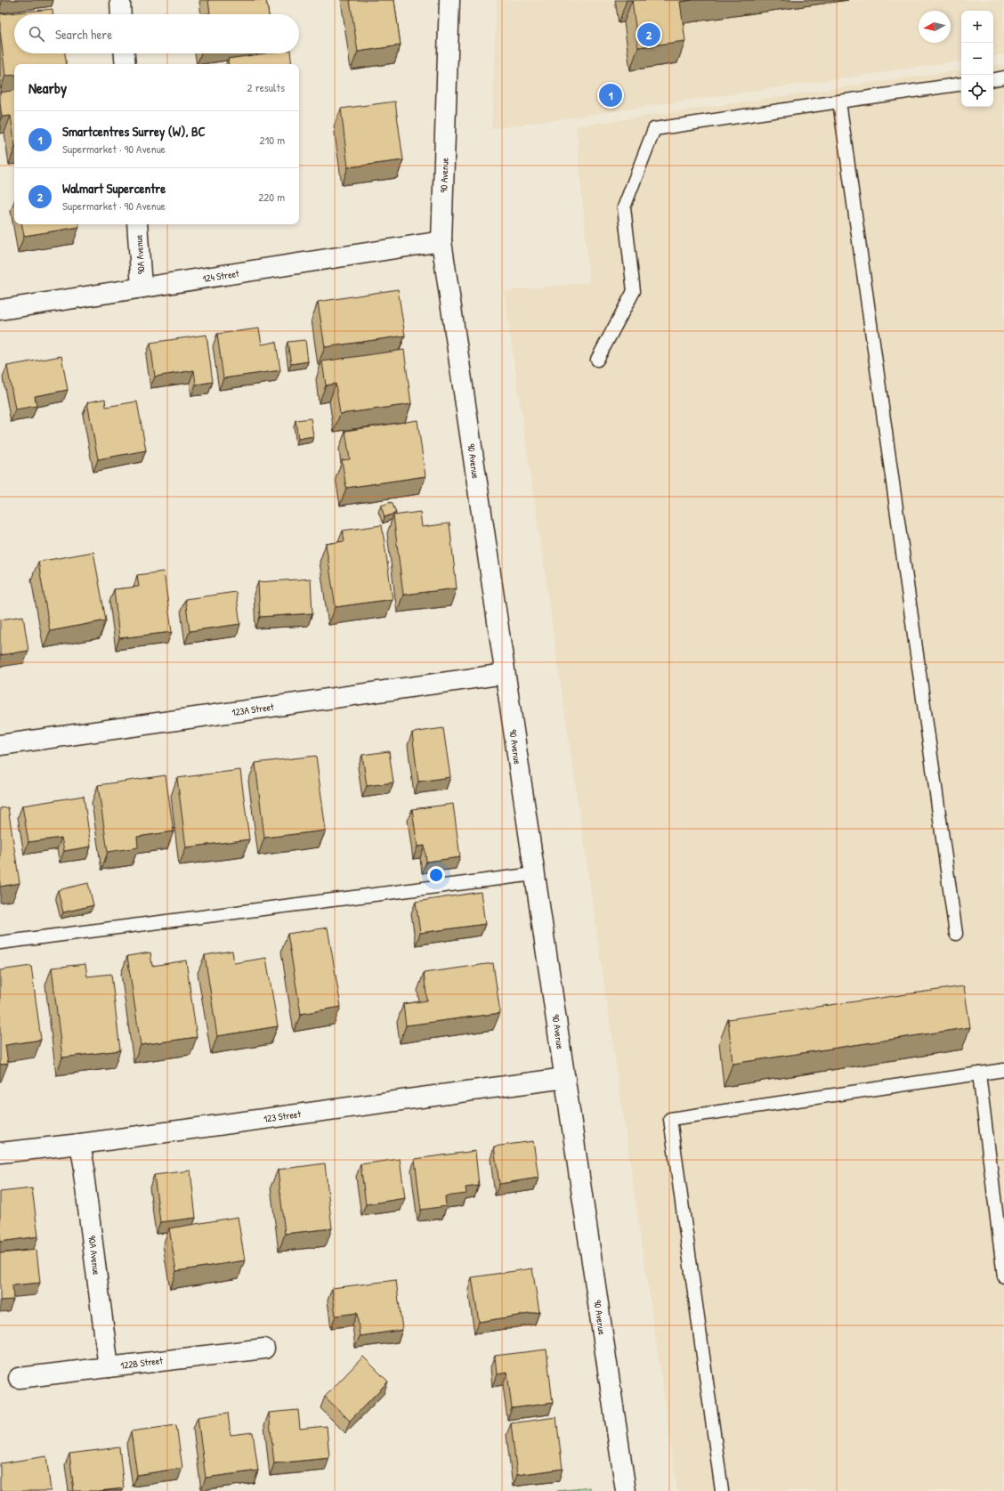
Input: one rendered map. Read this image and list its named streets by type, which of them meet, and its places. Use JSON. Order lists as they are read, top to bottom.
{
  "streets": {
    "street": [
      "90 Avenue",
      "90A Avenue",
      "124 Street",
      "123A Street",
      "123 Street",
      "122B Street"
    ]
  },
  "crossings": [
    ["90 Avenue", "124 Street"],
    ["90 Avenue", "123A Street"],
    ["90 Avenue", "123 Street"],
    ["90A Avenue", "124 Street"],
    ["90A Avenue", "123 Street"],
    ["90A Avenue", "122B Street"]
  ],
  "north": "left",
  "page": {
    "map_buttons": ["+", "−"],
    "search": "Search here",
    "pins": ["2", "1"],
    "heading": ["Nearby", "2 results"],
    "list": [
      {
        "mark": "1",
        "name": "Smartcentres Surrey (W), BC",
        "note": "Supermarket · 90 Avenue",
        "value": "210 m"
      },
      {
        "mark": "2",
        "name": "Walmart Supercentre",
        "note": "Supermarket · 90 Avenue",
        "value": "220 m"
      }
    ]
  }
}
